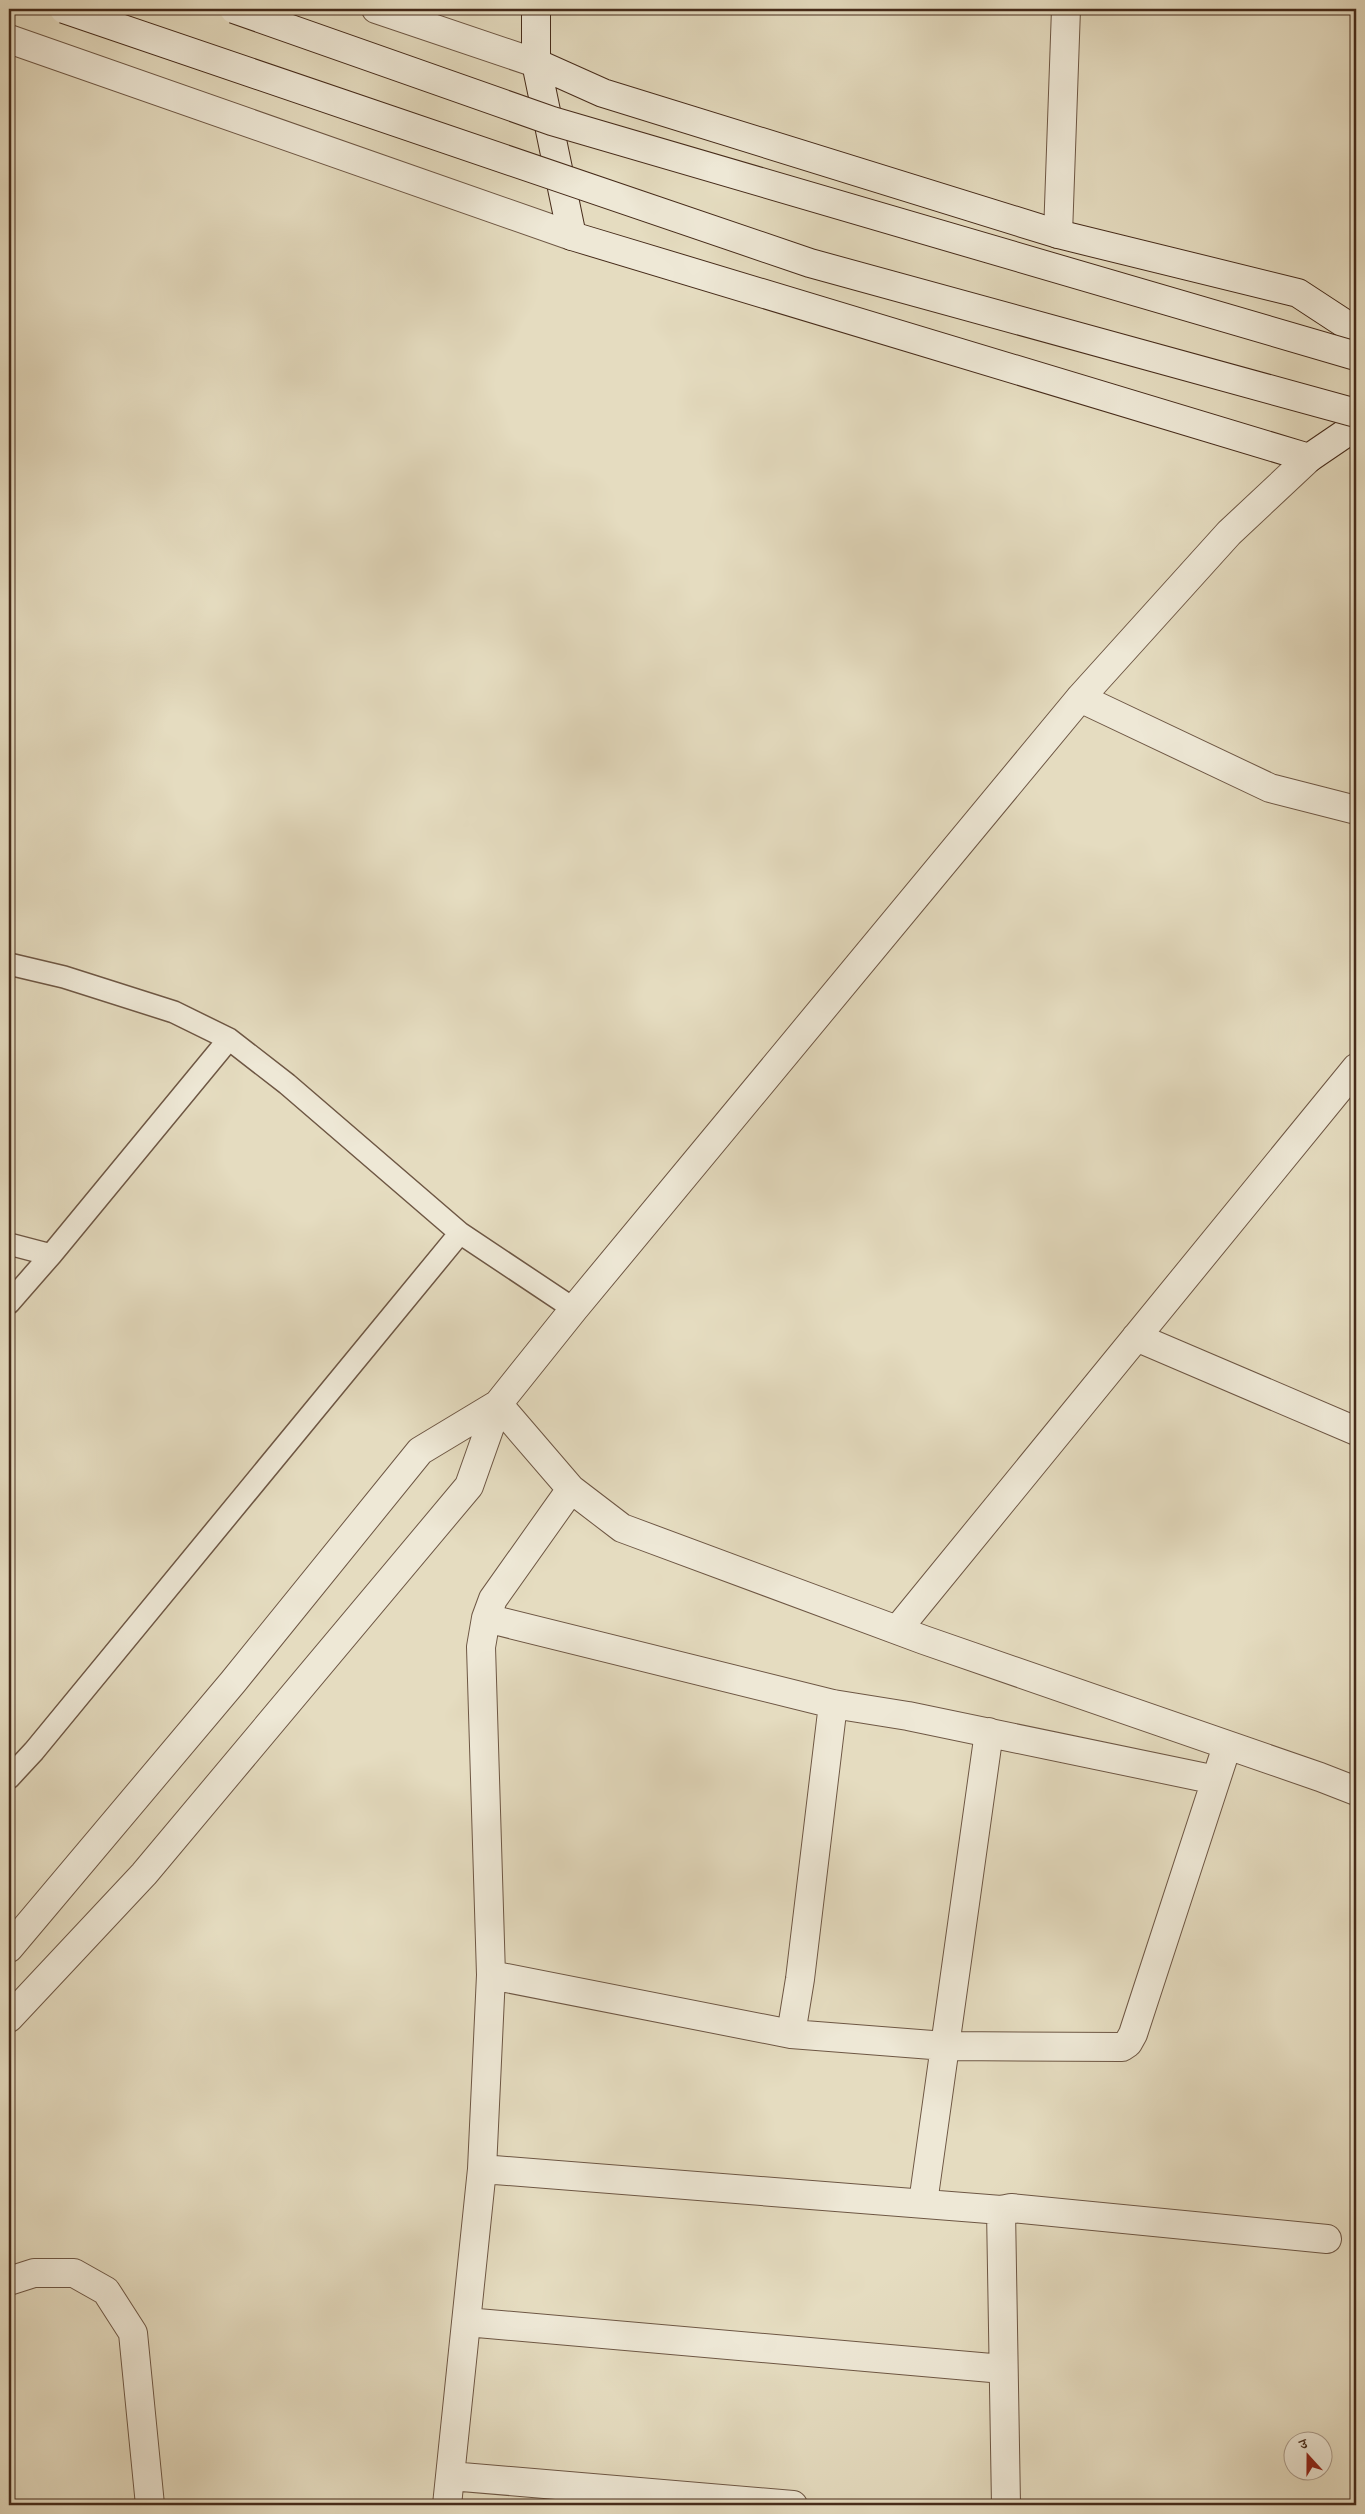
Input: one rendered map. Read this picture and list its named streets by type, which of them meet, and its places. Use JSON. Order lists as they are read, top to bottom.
{
  "north": "top"
}
